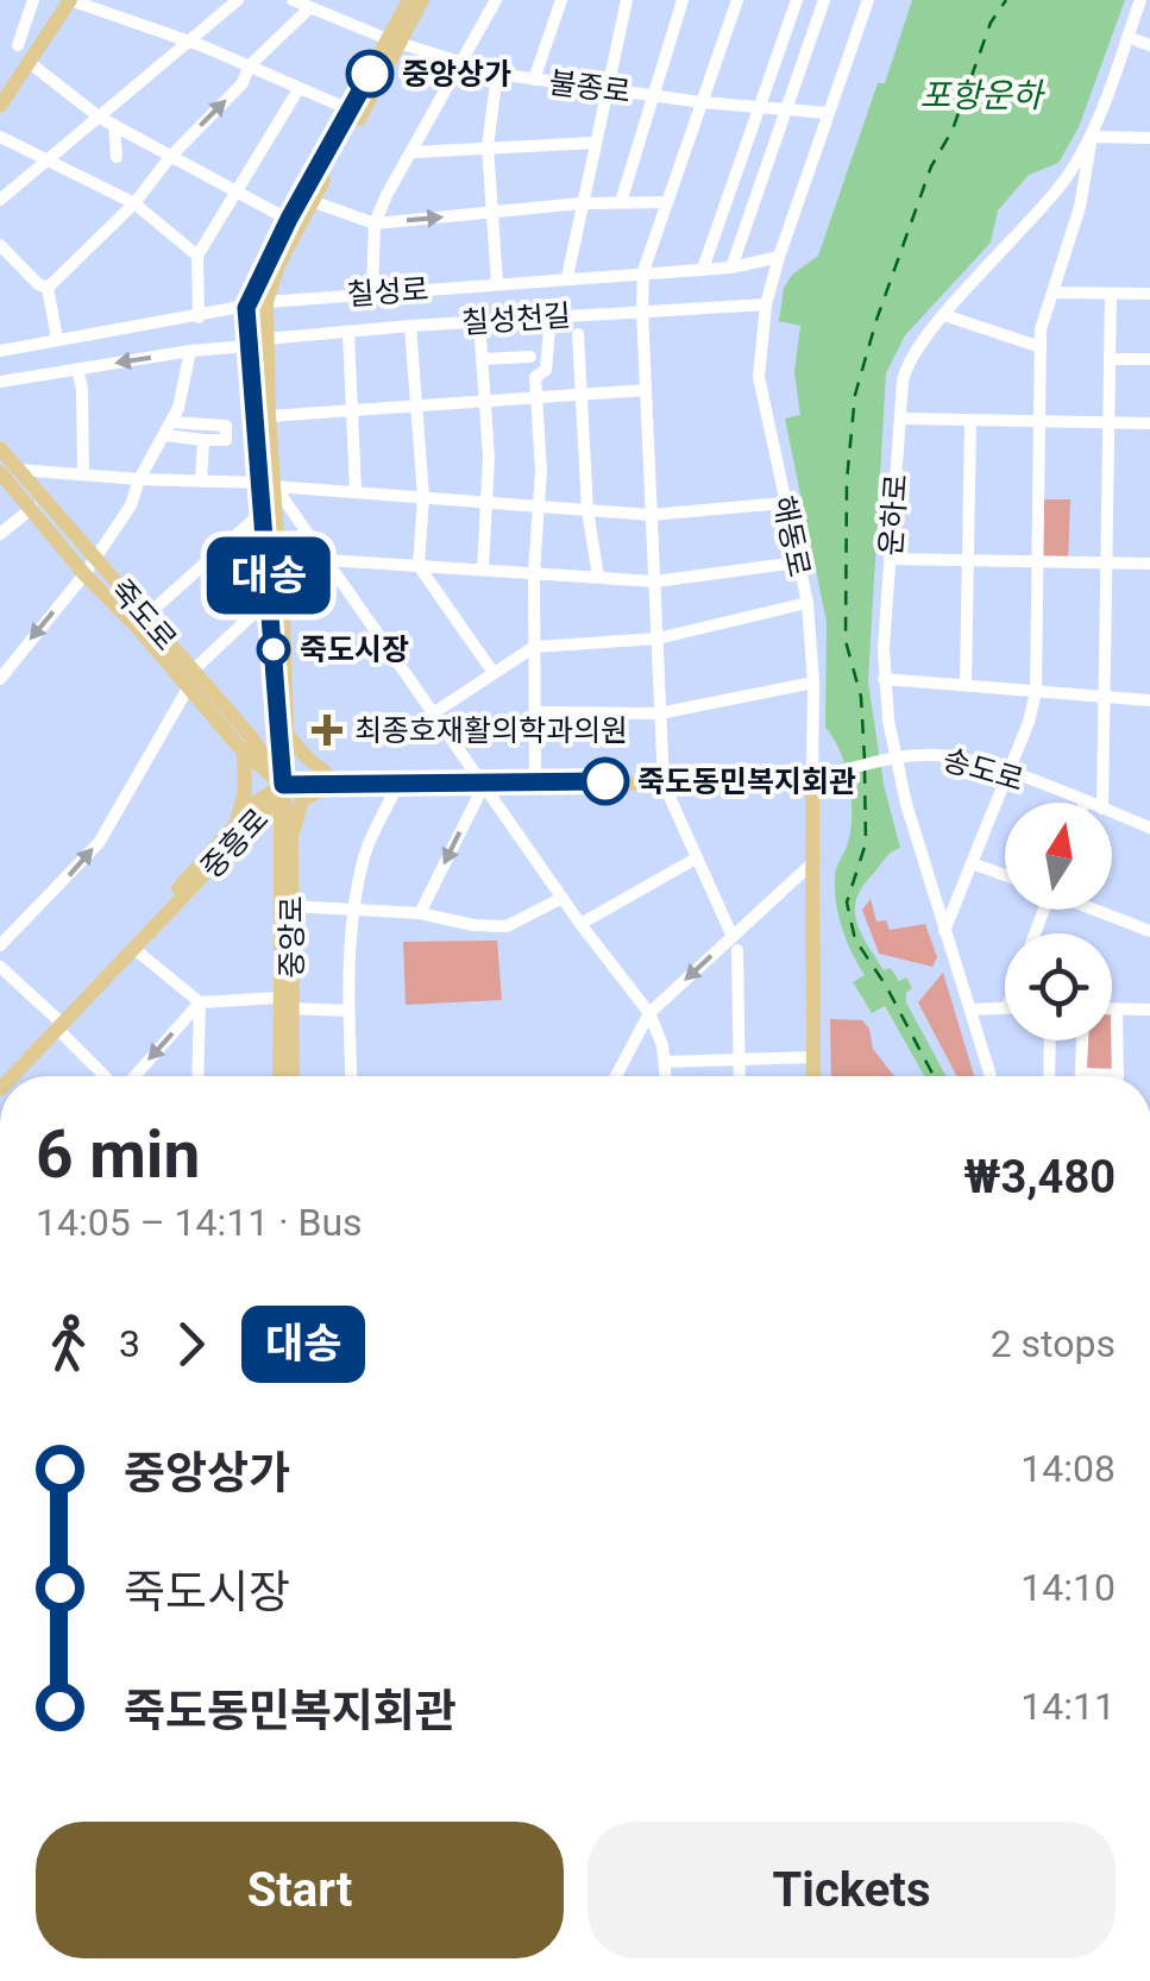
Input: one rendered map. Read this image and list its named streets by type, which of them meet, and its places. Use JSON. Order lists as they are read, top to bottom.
{
  "streets": {
    "main road": [
      "해동로",
      "죽도로",
      "중흥로",
      "중앙로"
    ],
    "street": [
      "불종로",
      "칠성로",
      "칠성천길",
      "운하로",
      "송도로"
    ]
  },
  "crossings": [
    ["불종로", "해동로"],
    ["불종로", "중앙로"],
    ["칠성로", "해동로"],
    ["칠성로", "중앙로"],
    ["칠성천길", "해동로"],
    ["칠성천길", "중앙로"],
    ["운하로", "송도로"],
    ["해동로", "송도로"],
    ["죽도로", "중흥로"],
    ["죽도로", "중앙로"],
    ["중흥로", "중앙로"]
  ],
  "water": ["포항운하"],
  "places": {
    "other": ["중앙상가", "죽도시장", "죽도동민복지회관"],
    "health": ["최종호재활의학과의원"]
  },
  "lines": ["bus line 대송"],
  "north": "top",
  "page": {
    "on_map": "대송",
    "heading": ["6 min", "14:05 – 14:11 · Bus", "₩3,480"],
    "legs": ["3", "대송", "2 stops"],
    "list": [
      {
        "name": "중앙상가",
        "value": "14:08"
      },
      {
        "name": "죽도시장",
        "value": "14:10"
      },
      {
        "name": "죽도동민복지회관",
        "value": "14:11"
      }
    ],
    "buttons": ["Start", "Tickets"]
  }
}
